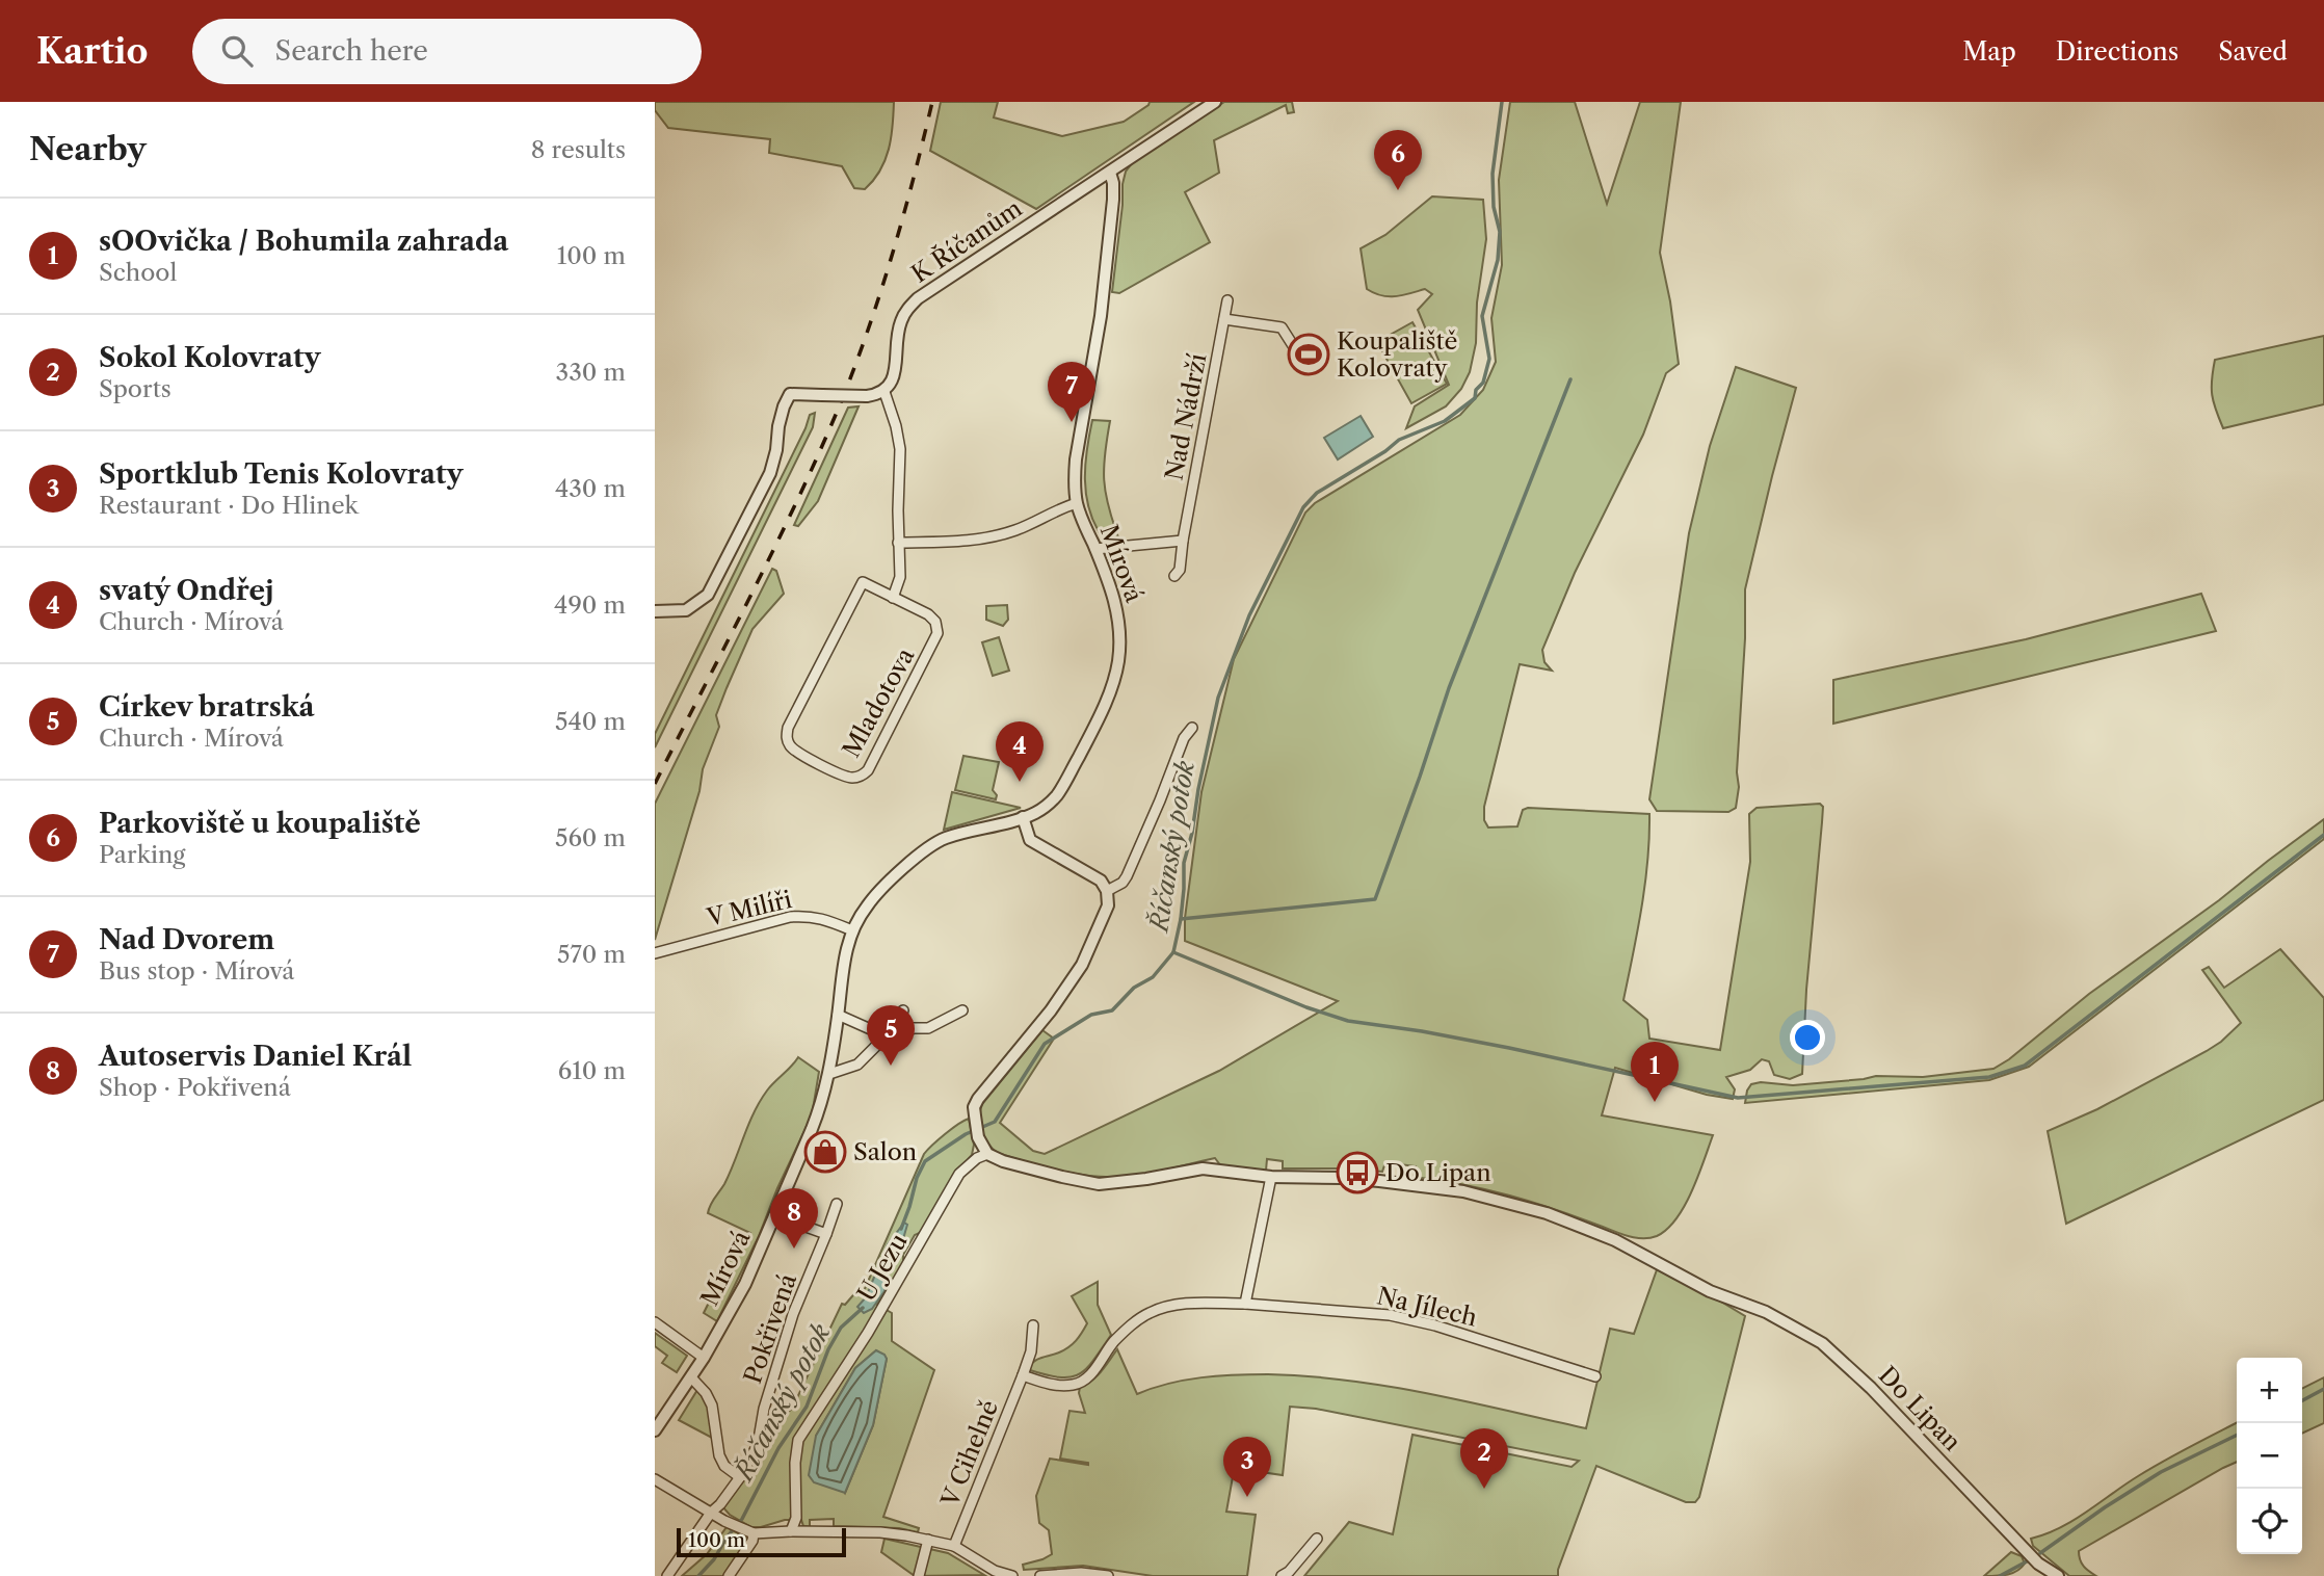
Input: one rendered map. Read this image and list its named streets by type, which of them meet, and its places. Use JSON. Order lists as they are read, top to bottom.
{
  "streets": {
    "street": [
      "K Říčanům",
      "Nad Nádrží",
      "Mírová",
      "Mladotova",
      "V Milíři",
      "U Jezu",
      "Na Jílech",
      "Pokřivená",
      "Do Lipan",
      "V Cihelně"
    ]
  },
  "crossings": [
    ["K Říčanům", "Mírová"],
    ["Mírová", "V Milíři"],
    ["Mírová", "Pokřivená"],
    ["U Jezu", "Do Lipan"]
  ],
  "water": ["Říčanský potok"],
  "places": {
    "sports": ["Koupaliště Kolovraty"],
    "shop": ["Salon"],
    "bus stop": ["Do Lipan"]
  },
  "scale_bar": "100 m",
  "page": {
    "header": "Kartio",
    "search": "Search here",
    "nav": ["Map", "Directions", "Saved"],
    "heading": ["Nearby", "8 results"],
    "pins": [
      "6",
      "7",
      "4",
      "5",
      "1",
      "8",
      "2",
      "3"
    ],
    "list": [
      {
        "mark": "1",
        "name": "sOOvička / Bohumila zahrada",
        "note": "School",
        "value": "100 m"
      },
      {
        "mark": "2",
        "name": "Sokol Kolovraty",
        "note": "Sports",
        "value": "330 m"
      },
      {
        "mark": "3",
        "name": "Sportklub Tenis Kolovraty",
        "note": "Restaurant · Do Hlinek",
        "value": "430 m"
      },
      {
        "mark": "4",
        "name": "svatý Ondřej",
        "note": "Church · Mírová",
        "value": "490 m"
      },
      {
        "mark": "5",
        "name": "Církev bratrská",
        "note": "Church · Mírová",
        "value": "540 m"
      },
      {
        "mark": "6",
        "name": "Parkoviště u koupaliště",
        "note": "Parking",
        "value": "560 m"
      },
      {
        "mark": "7",
        "name": "Nad Dvorem",
        "note": "Bus stop · Mírová",
        "value": "570 m"
      },
      {
        "mark": "8",
        "name": "Autoservis Daniel Král",
        "note": "Shop · Pokřivená",
        "value": "610 m"
      }
    ],
    "map_buttons": ["+", "−"],
    "scale": "100 m"
  }
}
